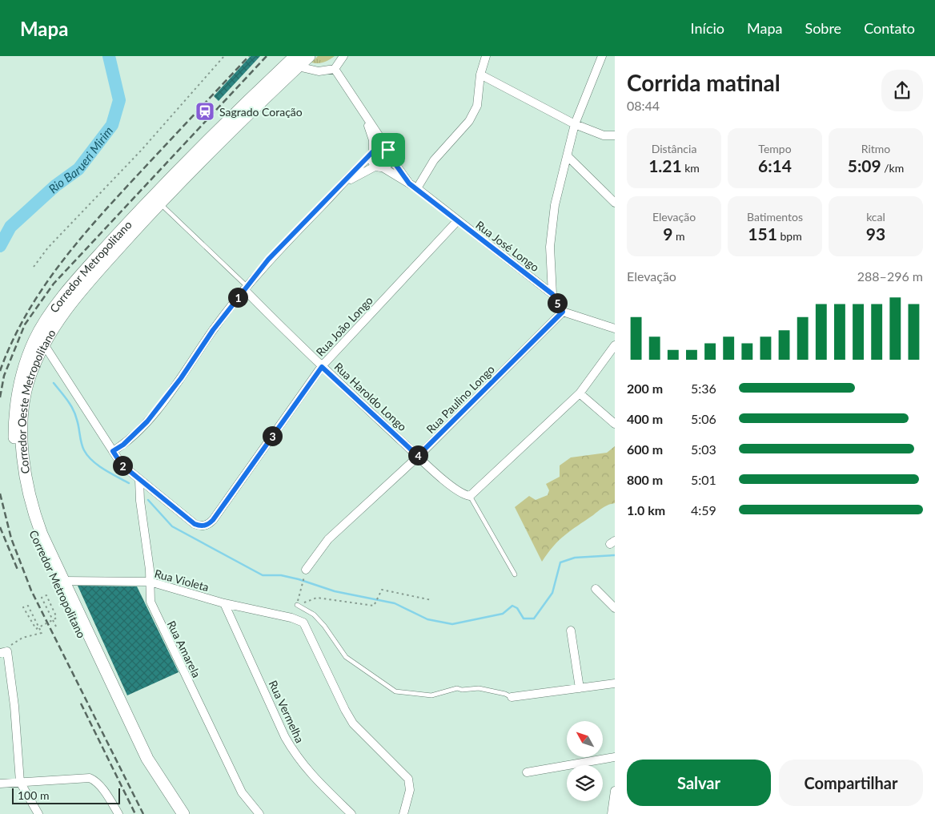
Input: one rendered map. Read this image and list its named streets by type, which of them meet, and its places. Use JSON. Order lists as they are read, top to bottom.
{
  "streets": {
    "main road": ["Corredor Metropolitano", "Corredor Oeste Metropolitano"],
    "street": [
      "Rua José Longo",
      "Rua João Longo",
      "Rua Haroldo Longo",
      "Rua Paulino Longo",
      "Rua Violeta",
      "Rua Amarela",
      "Rua Vermelha"
    ]
  },
  "crossings": [
    ["Rua José Longo", "Rua João Longo"],
    ["Rua José Longo", "Rua Paulino Longo"],
    ["Corredor Metropolitano", "Corredor Oeste Metropolitano"],
    ["Rua João Longo", "Rua Haroldo Longo"],
    ["Rua João Longo", "Rua Amarela"],
    ["Rua Haroldo Longo", "Rua Paulino Longo"],
    ["Corredor Oeste Metropolitano", "Rua Violeta"],
    ["Rua Violeta", "Rua Amarela"],
    ["Rua Violeta", "Rua Vermelha"]
  ],
  "water": ["Rio Barueri Mirim"],
  "places": {
    "station": ["Sagrado Coração"]
  },
  "scale_bar": "100 m",
  "north": "top left",
  "page": {
    "header": "Mapa",
    "nav": [
      "Início",
      "Mapa",
      "Sobre",
      "Contato"
    ],
    "heading": ["Corrida matinal", "08:44"],
    "stats": [
      ["Distância", "1.21 km"],
      ["Tempo", "6:14"],
      ["Ritmo", "5:09 /km"],
      ["Elevação", "9 m"],
      ["Batimentos", "151 bpm"],
      ["kcal", "93"]
    ],
    "chart": ["Elevação", "288–296 m"],
    "pins": [
      "1",
      "5",
      "3",
      "4",
      "2"
    ],
    "list": [
      {
        "name": "200 m",
        "note": "5:36"
      },
      {
        "name": "400 m",
        "note": "5:06"
      },
      {
        "name": "600 m",
        "note": "5:03"
      },
      {
        "name": "800 m",
        "note": "5:01"
      },
      {
        "name": "1.0 km",
        "note": "4:59"
      }
    ],
    "buttons": ["Salvar", "Compartilhar"],
    "scale": "100 m"
  }
}
